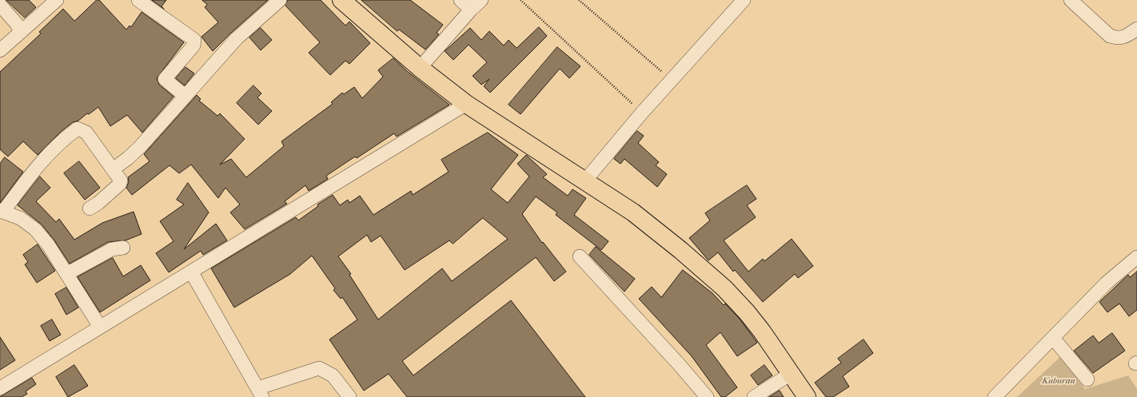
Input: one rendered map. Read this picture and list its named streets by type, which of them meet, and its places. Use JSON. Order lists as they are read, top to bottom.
{
  "parks": ["Kuburan"]
}
